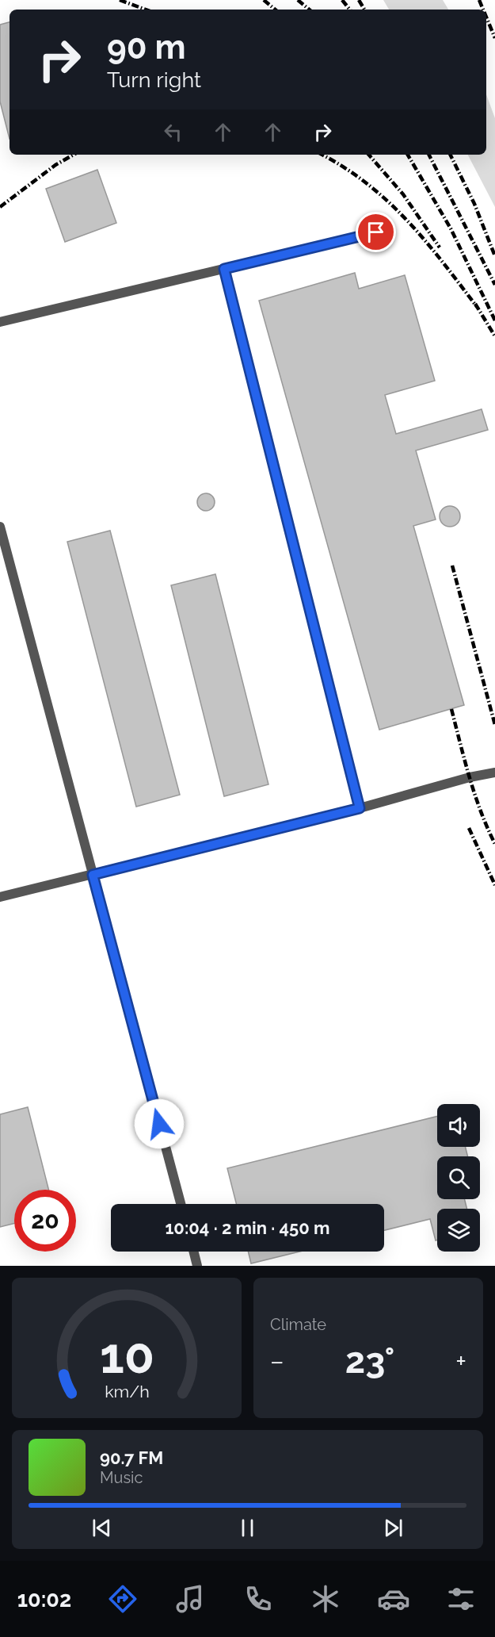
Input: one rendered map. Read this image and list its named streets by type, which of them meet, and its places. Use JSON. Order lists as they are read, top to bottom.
{
  "page": {
    "turn": ["90 m", "Turn right"],
    "limit": "20",
    "trip": "10:04 · 2 min · 450 m",
    "tile": "Climate",
    "heat": ["−", "23°", "+"],
    "song": ["90.7 FM", "Music"],
    "tabs": "10:02",
    "gauge": ["10", "km/h"]
  }
}
